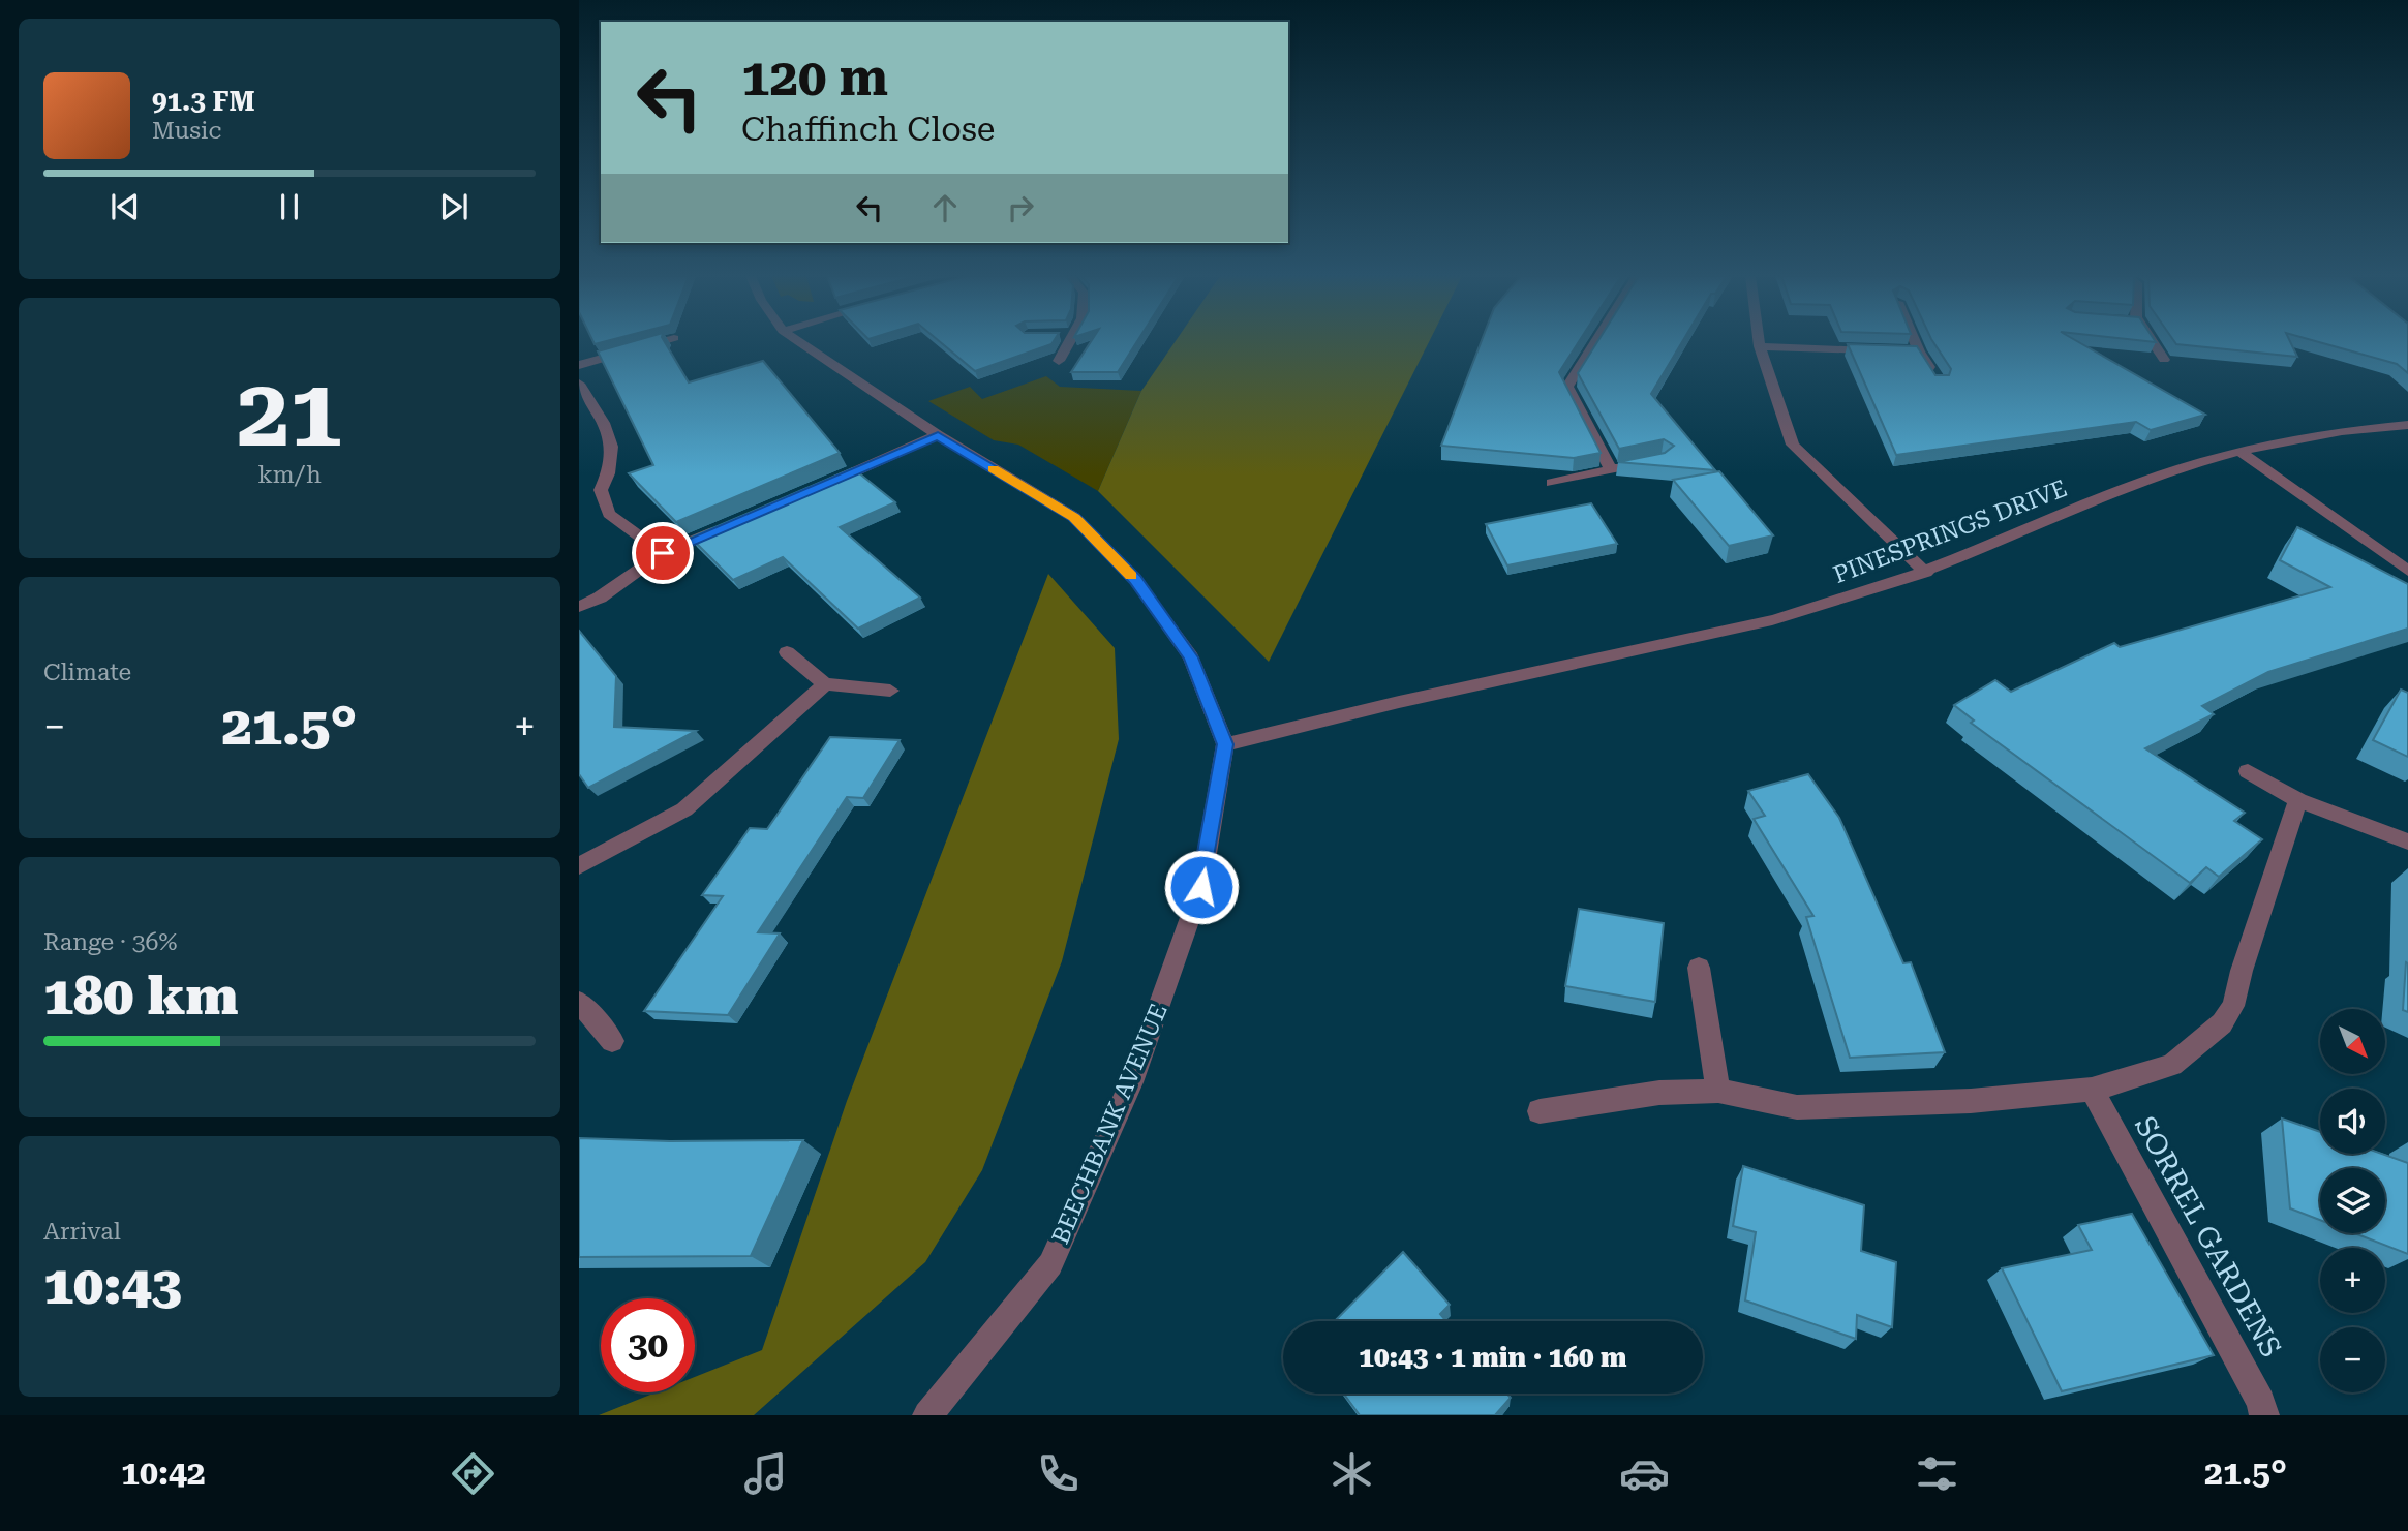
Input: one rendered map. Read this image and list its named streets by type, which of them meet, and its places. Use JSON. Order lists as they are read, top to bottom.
{
  "streets": {
    "street": ["PINESPRINGS DRIVE", "BEECHBANK AVENUE", "SORREL GARDENS"]
  },
  "crossings": [
    ["PINESPRINGS DRIVE", "BEECHBANK AVENUE"]
  ],
  "north": "bottom right",
  "page": {
    "turn": ["120 m", "Chaffinch Close"],
    "song": ["91.3 FM", "Music"],
    "tile": [
      ["21", "km/h"],
      "Climate",
      ["Range · 36%", "180 km"],
      ["Arrival", "10:43"]
    ],
    "heat": ["−", "21.5°", "+"],
    "map_buttons": ["+", "−"],
    "limit": "30",
    "trip": "10:43 · 1 min · 160 m",
    "tabs": ["10:42", "21.5°"]
  }
}
